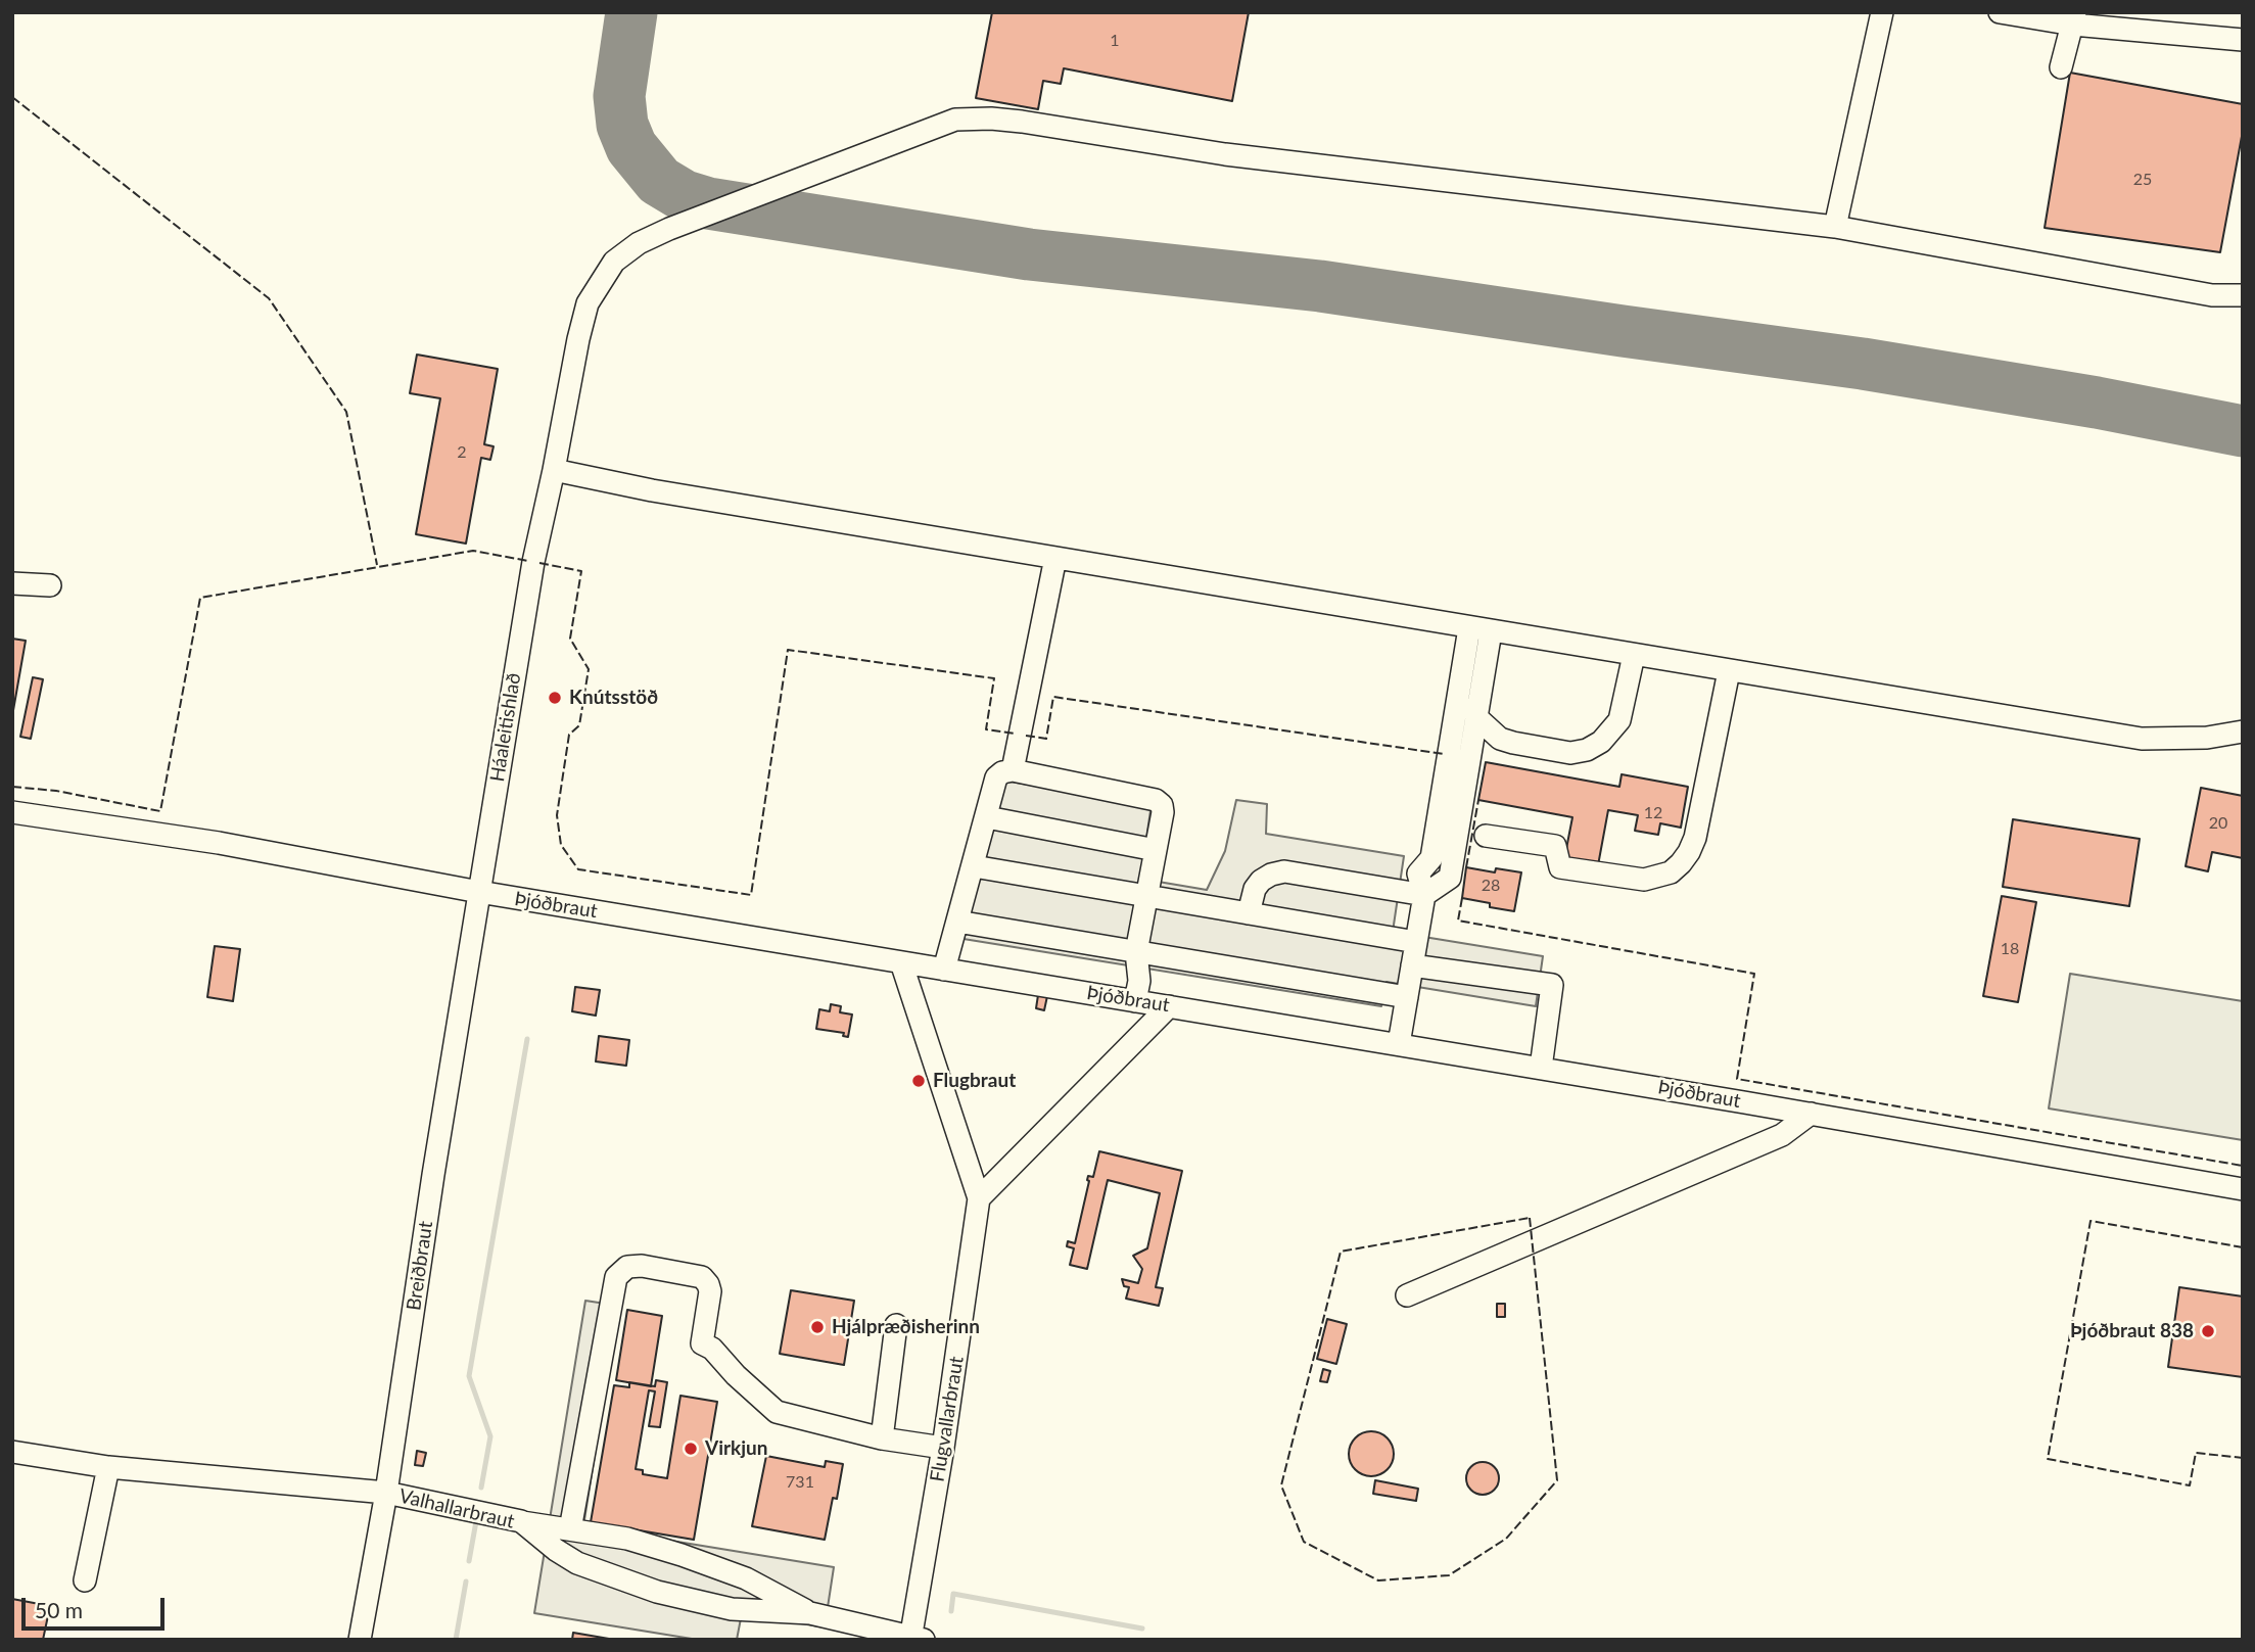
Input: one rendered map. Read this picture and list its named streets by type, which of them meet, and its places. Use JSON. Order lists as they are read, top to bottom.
{
  "streets": {
    "street": [
      "Háaleitishlað",
      "Þjóðbraut",
      "Breiðbraut",
      "Flugvallarbraut",
      "Valhallarbraut"
    ]
  },
  "crossings": [
    ["Háaleitishlað", "Þjóðbraut"],
    ["Háaleitishlað", "Breiðbraut"],
    ["Þjóðbraut", "Breiðbraut"],
    ["Þjóðbraut", "Flugvallarbraut"],
    ["Breiðbraut", "Valhallarbraut"],
    ["Flugvallarbraut", "Valhallarbraut"]
  ],
  "places": [
    "Knútsstöð",
    "Flugbraut",
    "Hjálpræðisherinn",
    "Þjóðbraut 838",
    "Virkjun"
  ],
  "house_numbers": [
    "1",
    "25",
    "2",
    "12",
    "20",
    "28",
    "18",
    "731"
  ],
  "scale_bar": "50 m"
}
